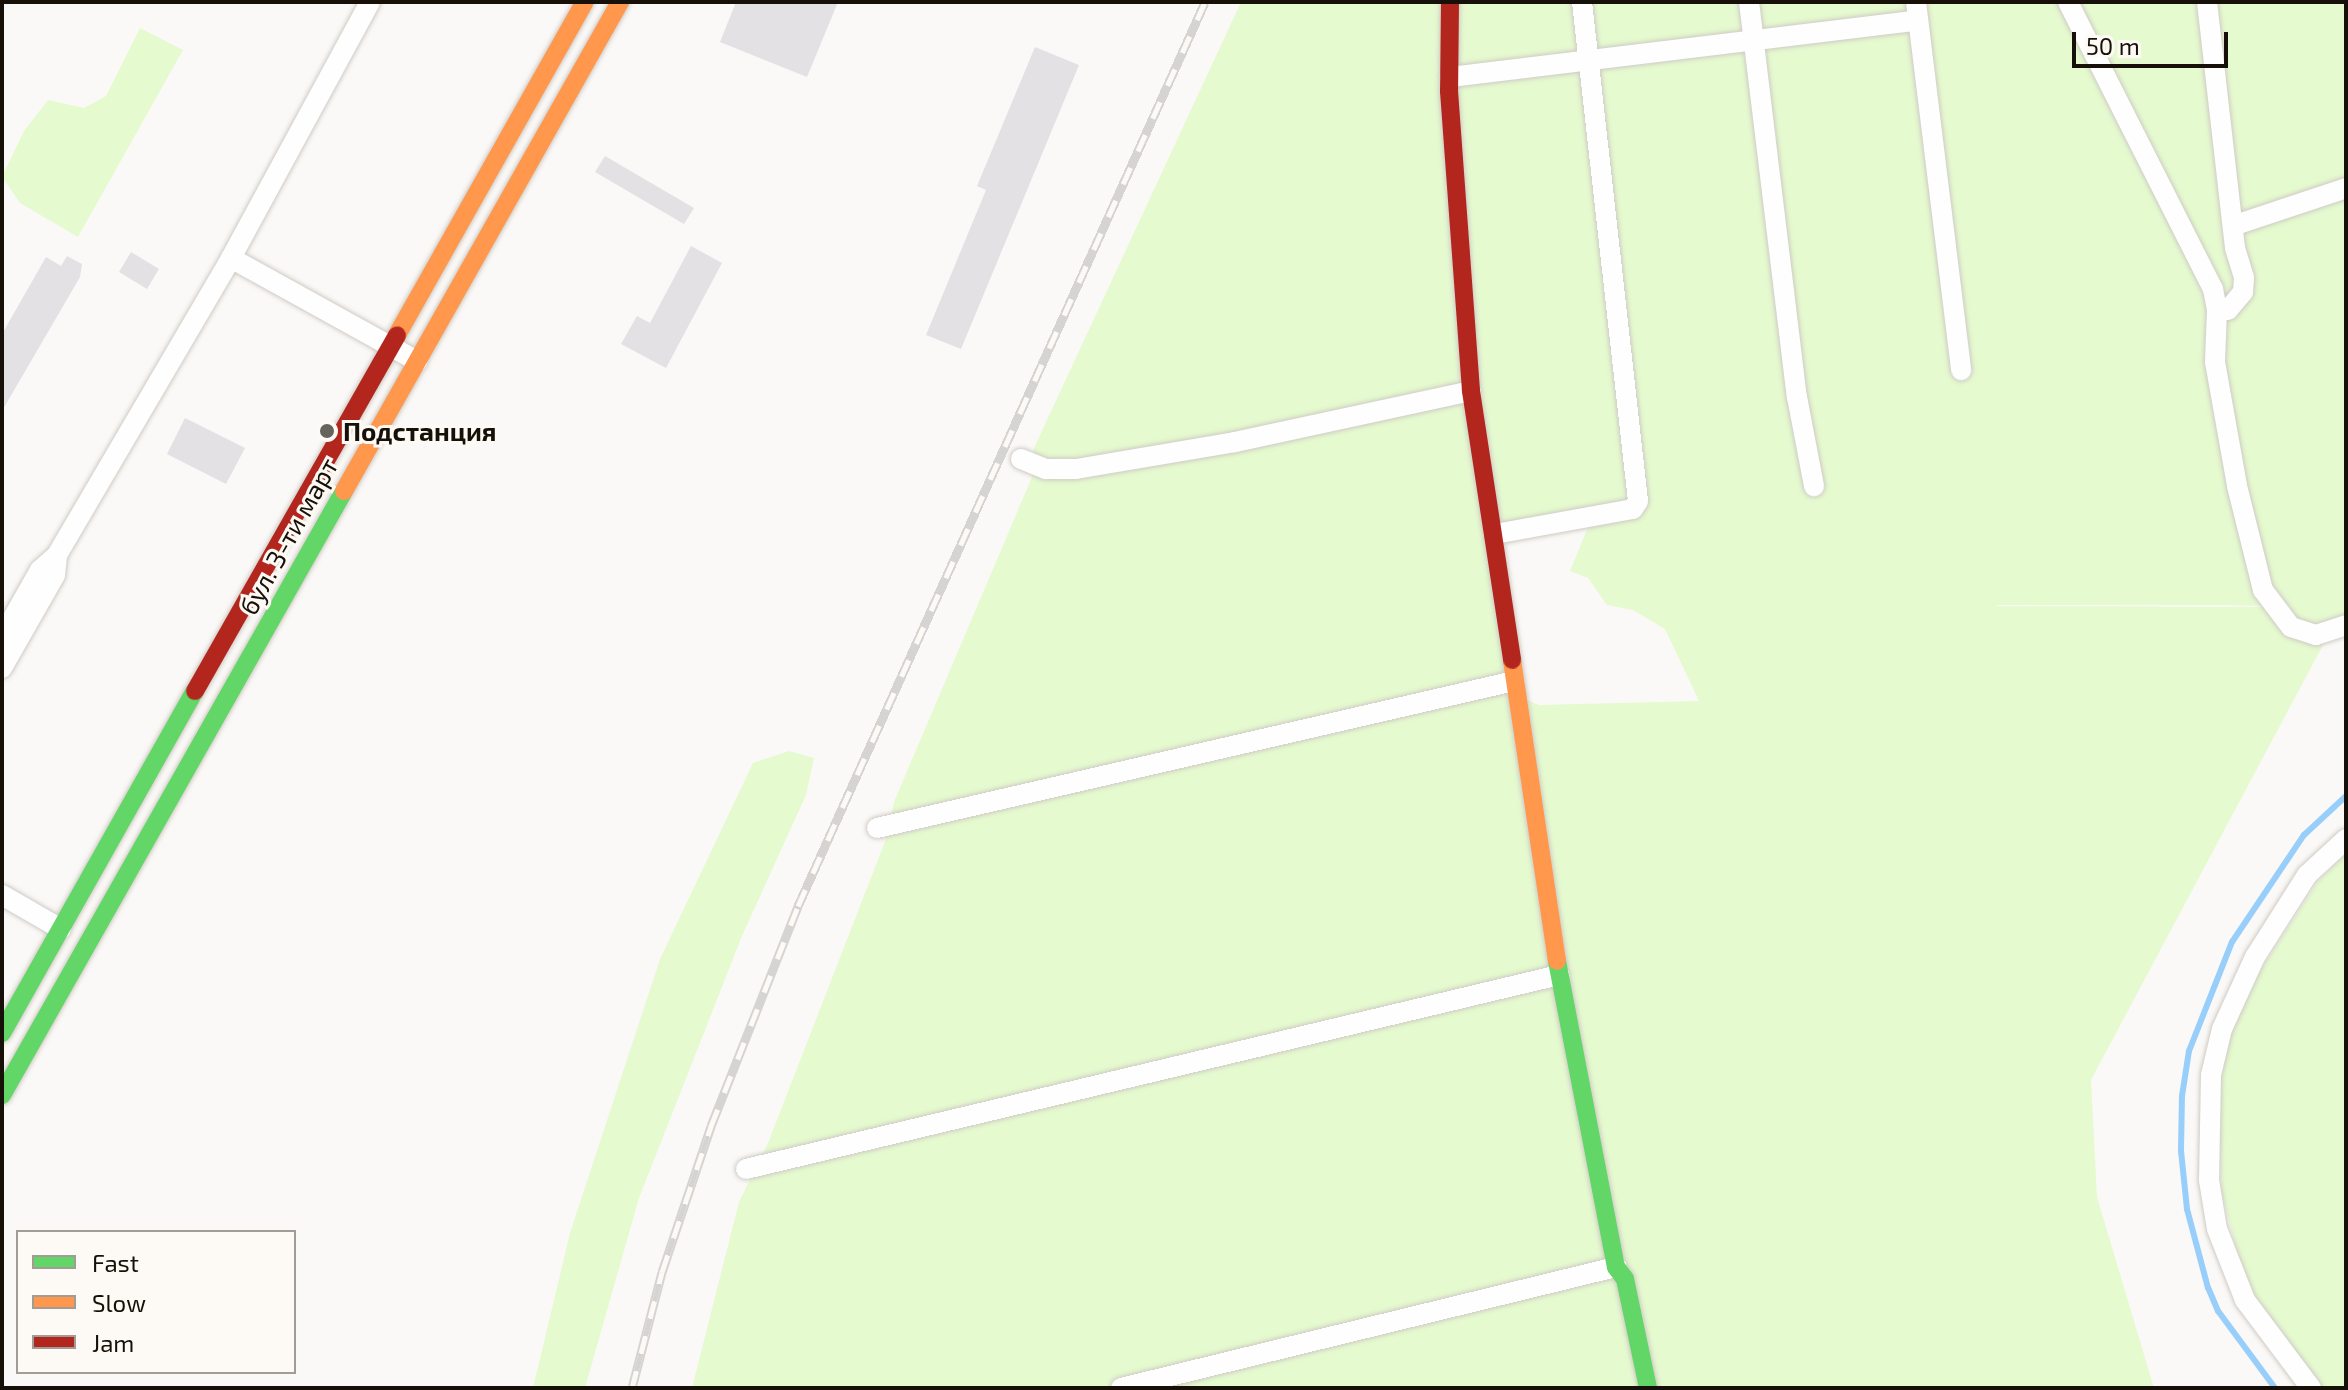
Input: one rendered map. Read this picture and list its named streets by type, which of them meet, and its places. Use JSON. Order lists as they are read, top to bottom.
{
  "streets": {
    "main road": ["бул. 3-ти март"]
  },
  "places": ["Подстанция"],
  "legend": ["Fast", "Slow", "Jam"],
  "scale_bar": "50 m"
}
